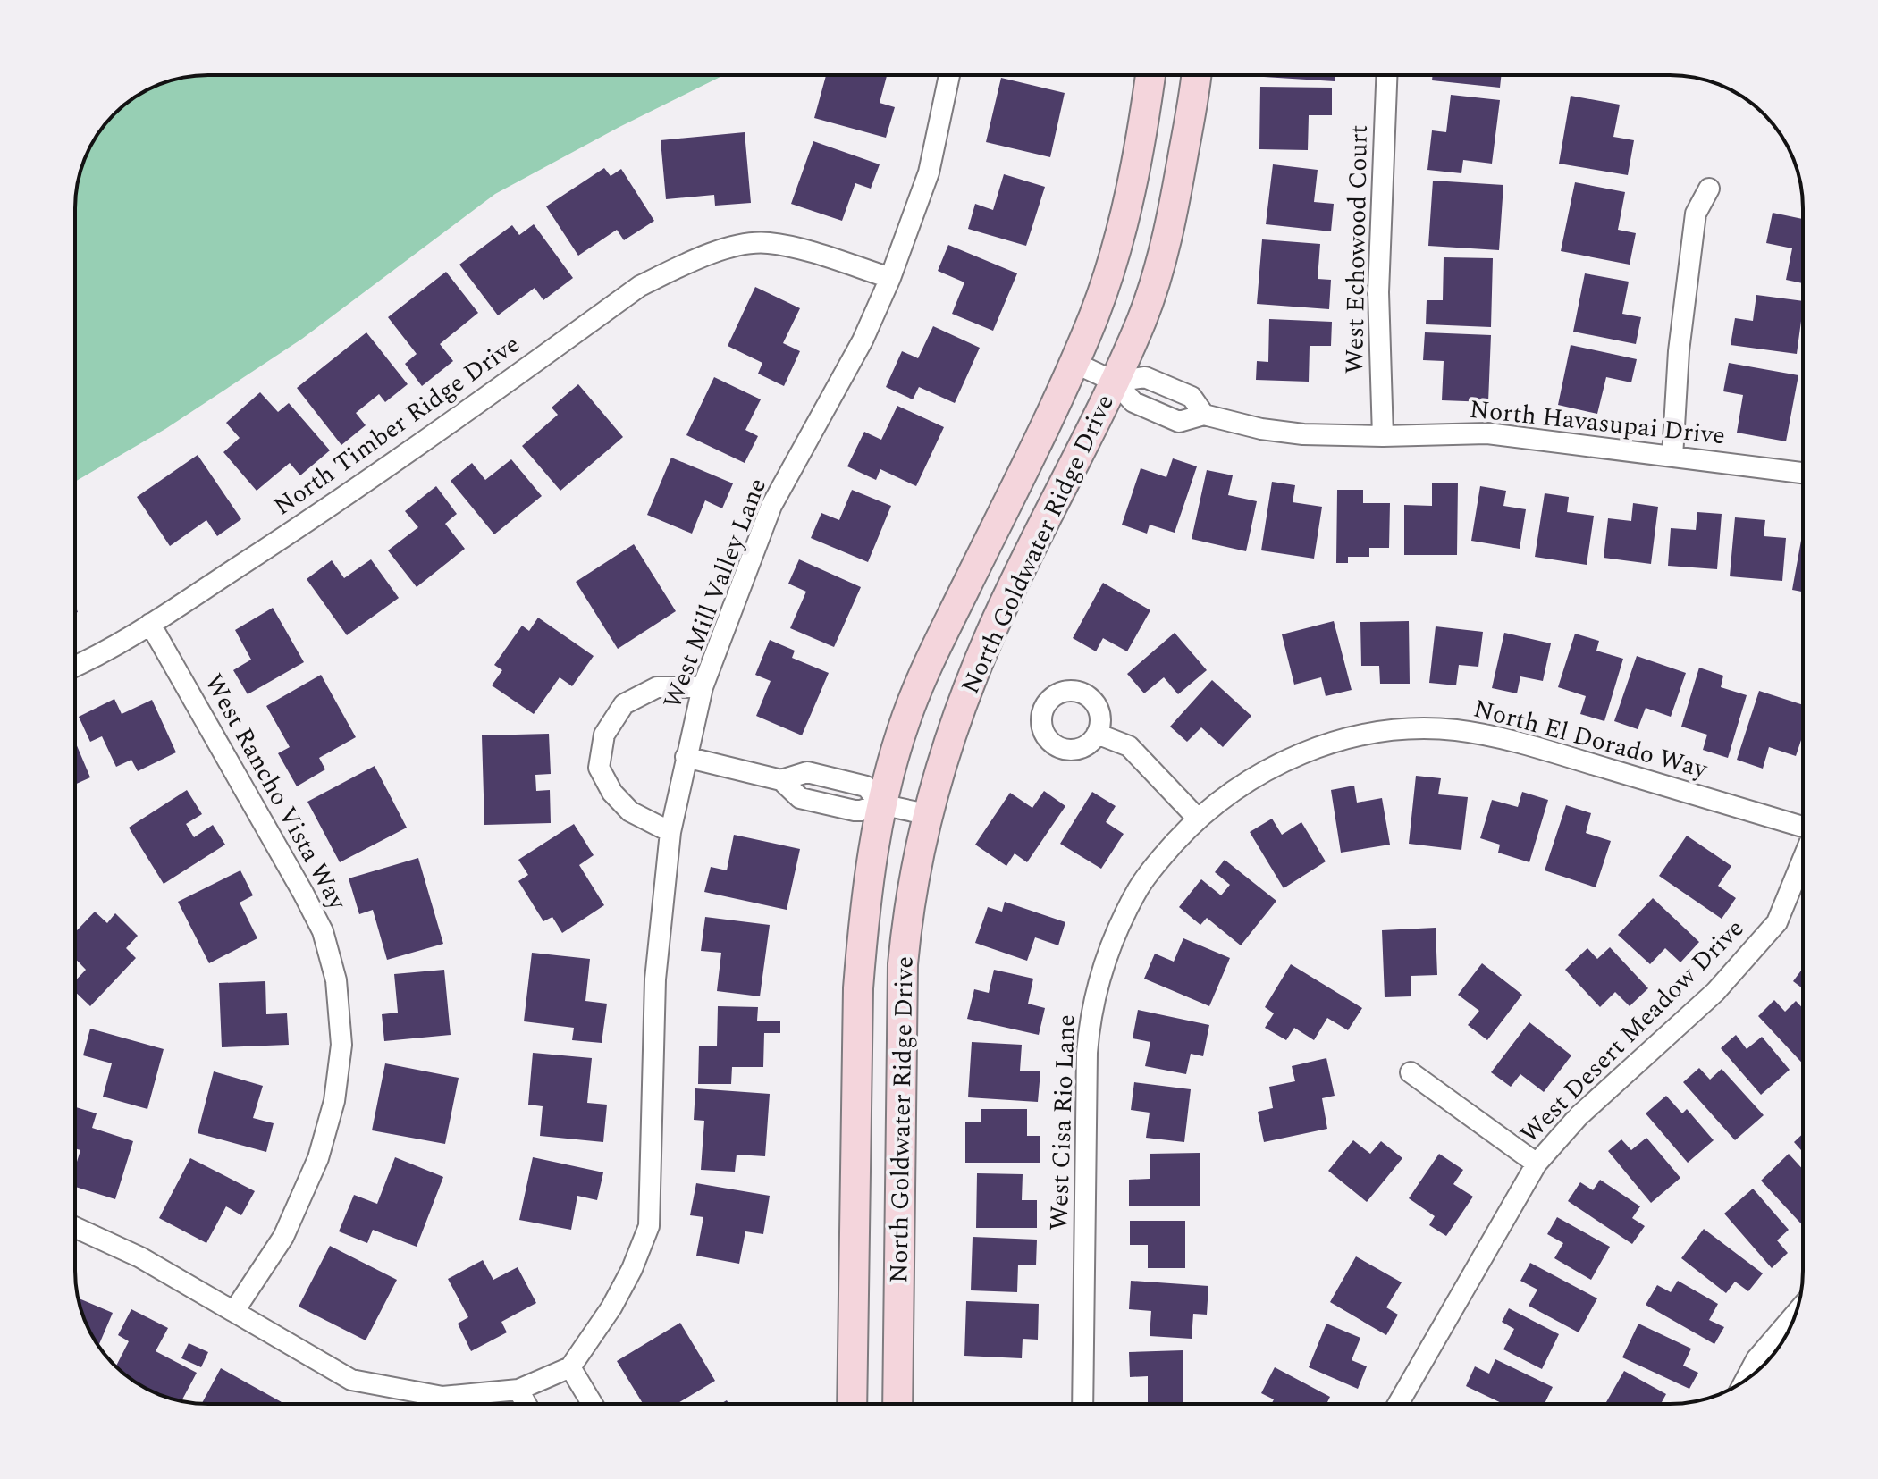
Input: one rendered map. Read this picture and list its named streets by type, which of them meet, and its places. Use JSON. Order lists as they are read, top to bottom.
{
  "streets": {
    "street": [
      "West Echowood Court",
      "North Havasupai Drive",
      "North Timber Ridge Drive",
      "North Goldwater Ridge Drive",
      "West Mill Valley Lane",
      "North El Dorado Way",
      "West Rancho Vista Way",
      "West Desert Meadow Drive",
      "West Cisa Rio Lane"
    ]
  },
  "crossings": [
    ["West Echowood Court", "North Havasupai Drive"],
    ["North Havasupai Drive", "North Goldwater Ridge Drive"],
    ["North Timber Ridge Drive", "West Mill Valley Lane"],
    ["North Timber Ridge Drive", "West Rancho Vista Way"],
    ["North El Dorado Way", "West Cisa Rio Lane"]
  ]
}
